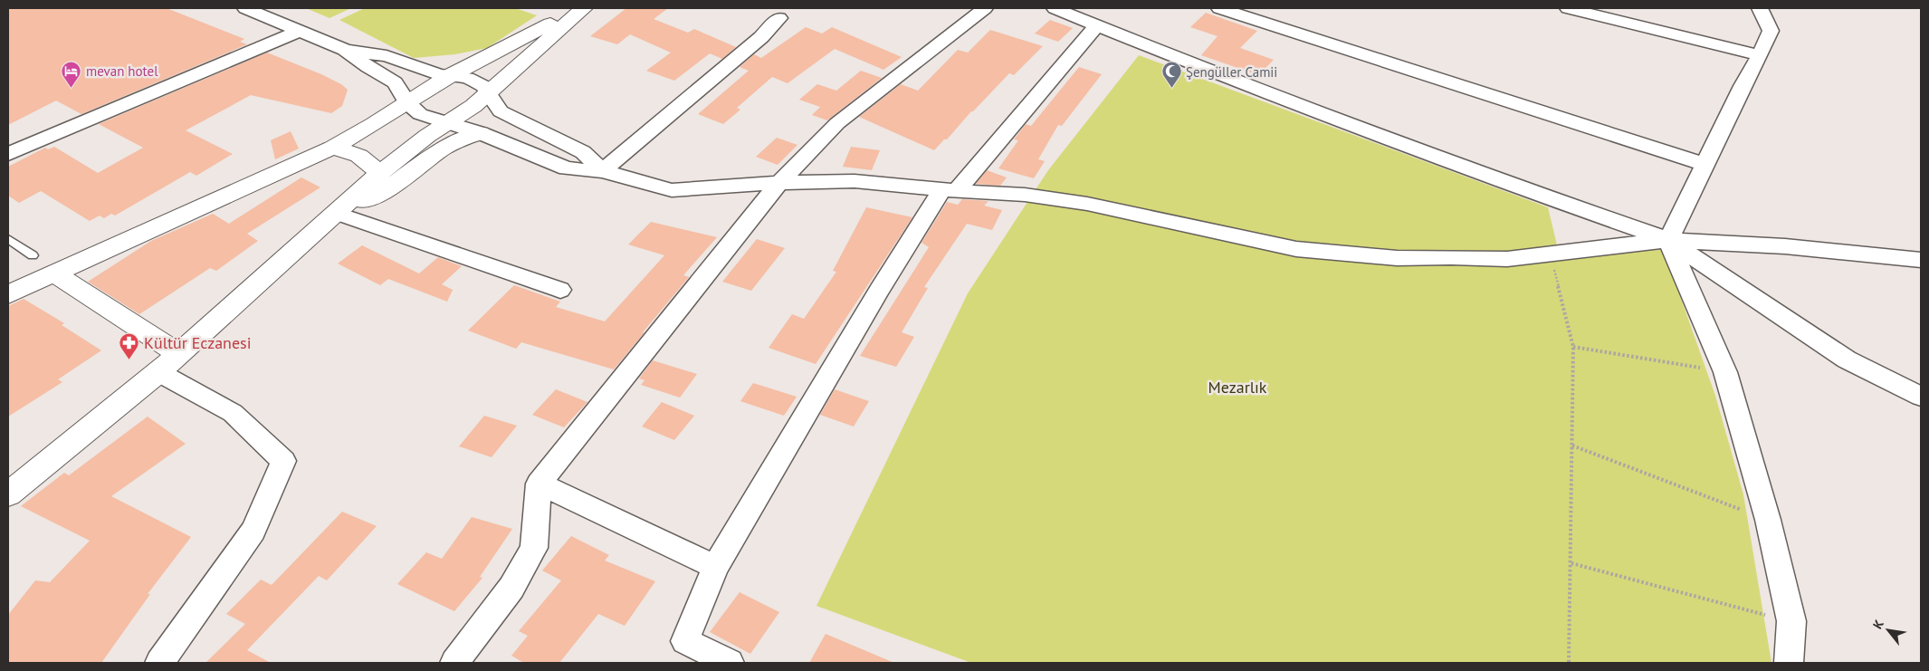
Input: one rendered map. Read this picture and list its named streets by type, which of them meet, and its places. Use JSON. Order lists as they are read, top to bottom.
{
  "parks": ["Mezarlık"],
  "places": {
    "hotel": ["mevan hotel"],
    "mosque": ["Şengüller Camii"],
    "pharmacy": ["Kültür Eczanesi"]
  },
  "north": "top left"
}
